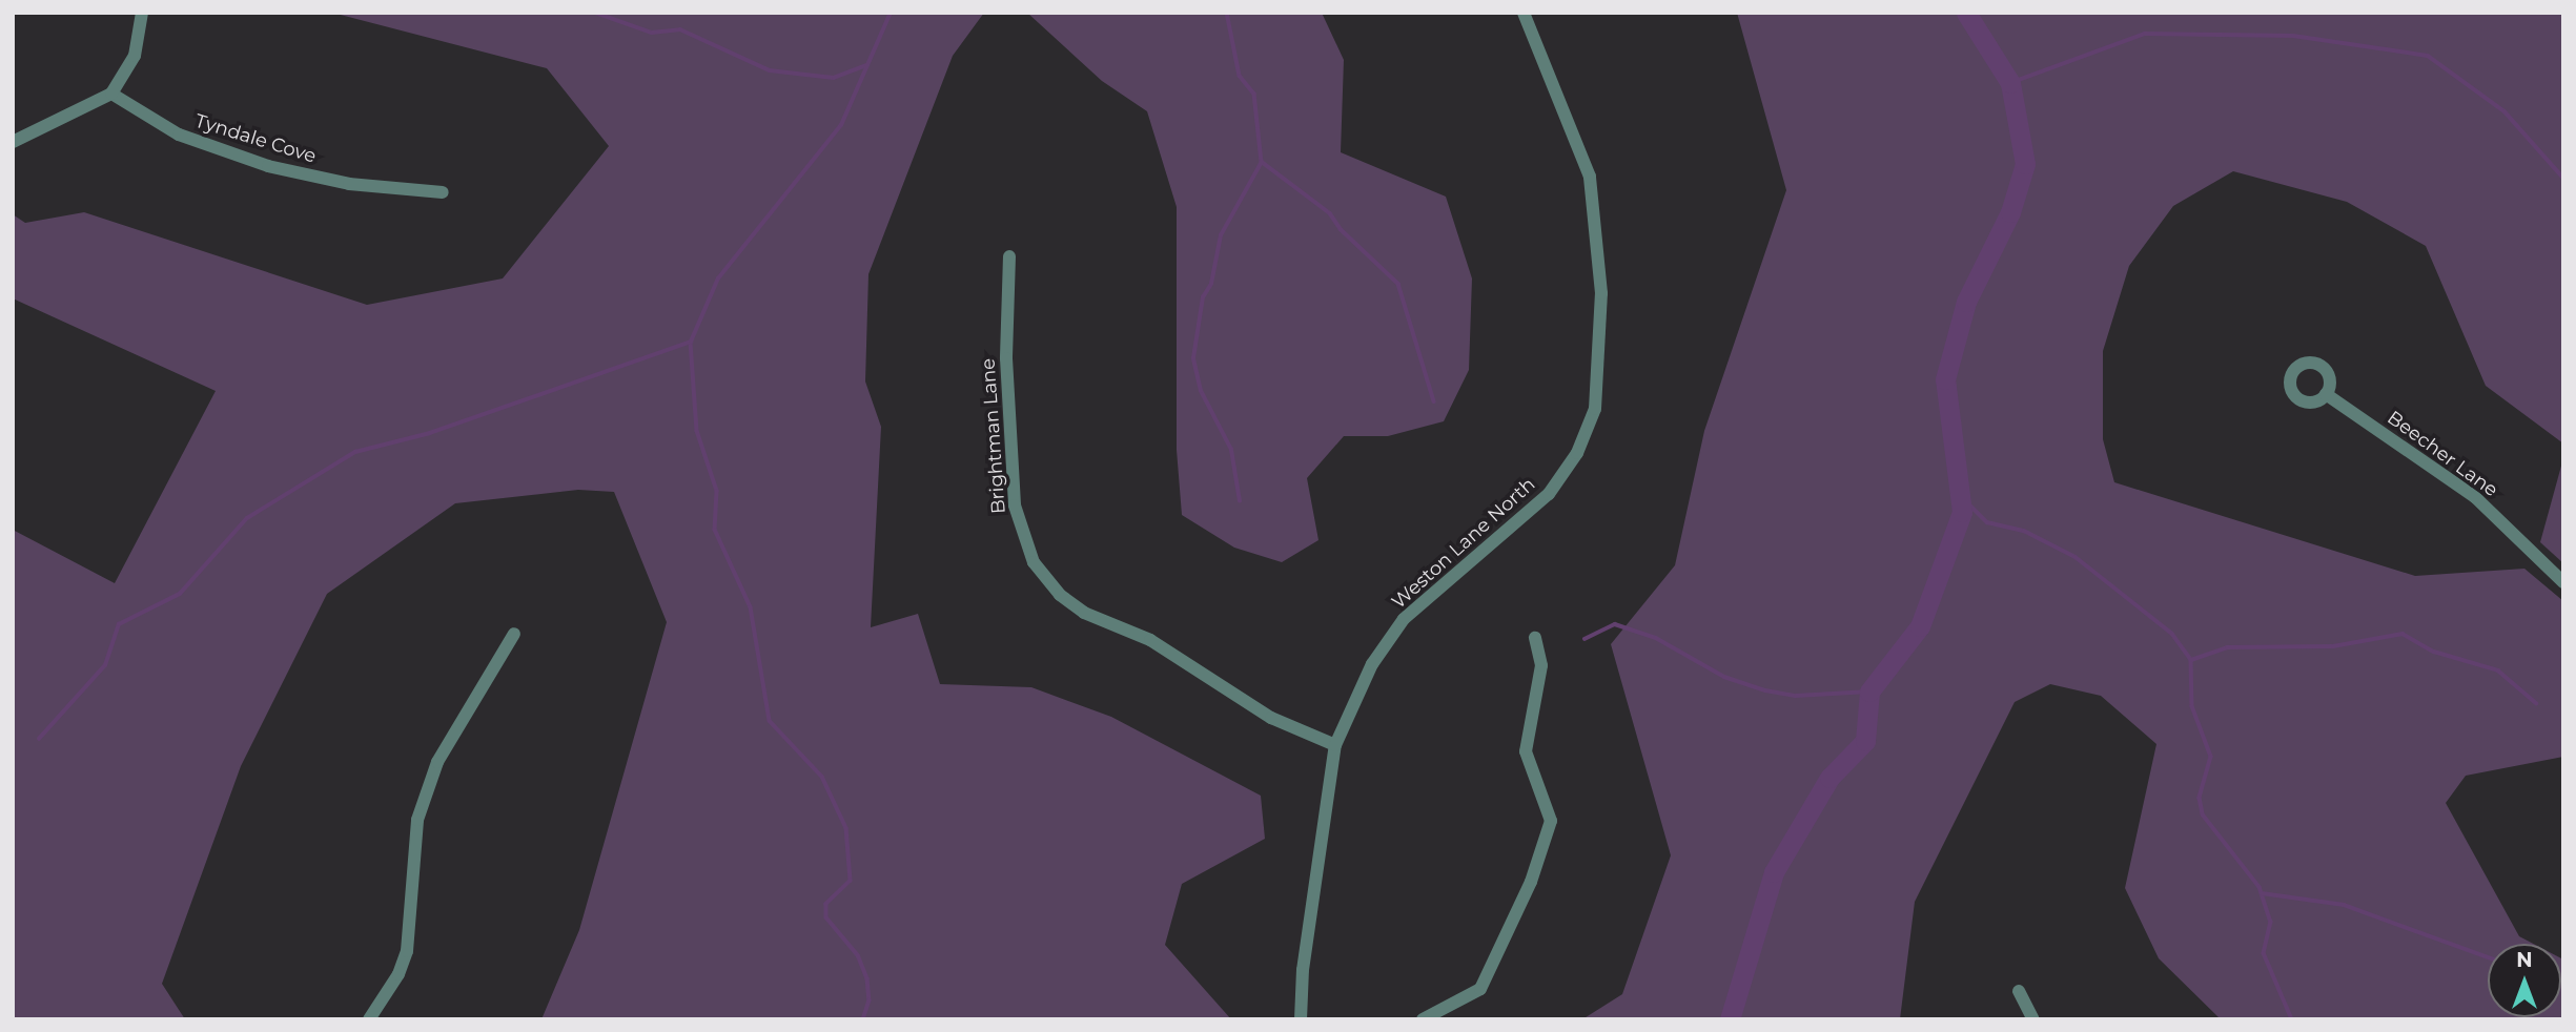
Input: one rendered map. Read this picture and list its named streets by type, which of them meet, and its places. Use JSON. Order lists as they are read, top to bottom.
{
  "streets": {
    "street": [
      "Tyndale Cove",
      "Brightman Lane",
      "Beecher Lane",
      "Weston Lane North"
    ]
  },
  "crossings": [
    ["Brightman Lane", "Weston Lane North"]
  ],
  "north": "top"
}
